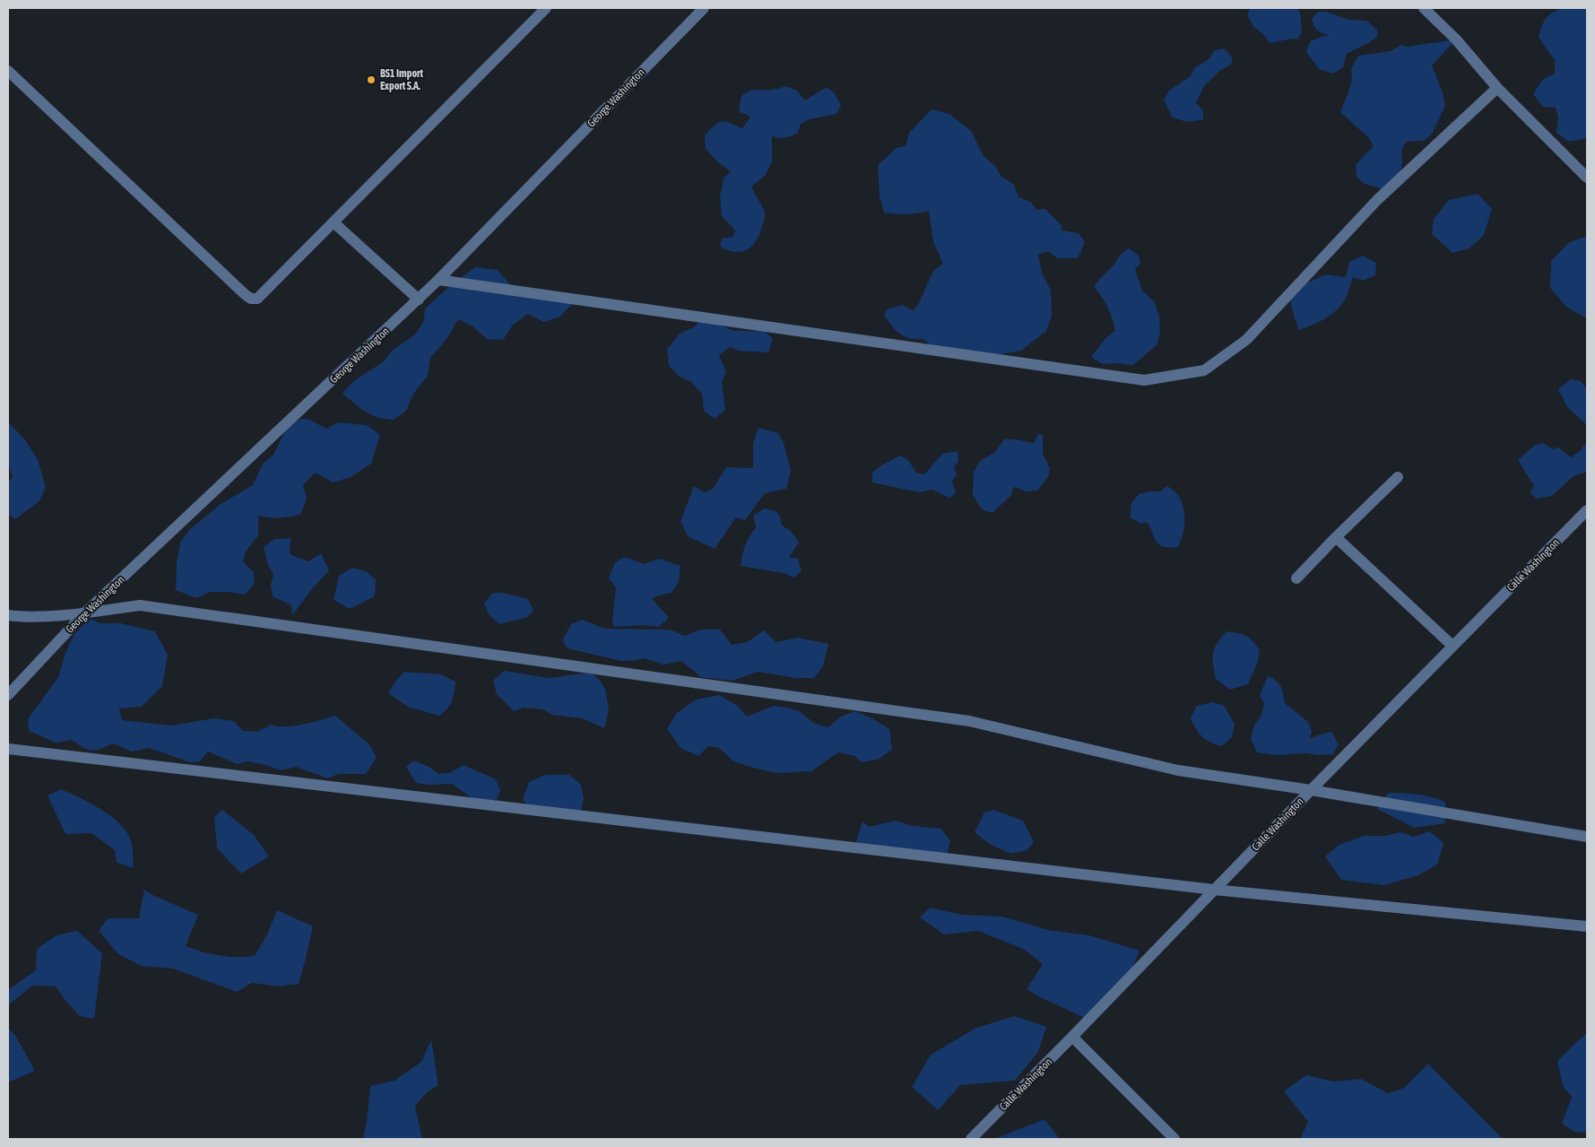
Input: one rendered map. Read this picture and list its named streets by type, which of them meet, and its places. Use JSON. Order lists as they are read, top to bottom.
{
  "streets": {
    "street": ["George Washington", "Calle Washington"]
  },
  "places": ["BS1 Import Export S.A."]
}
